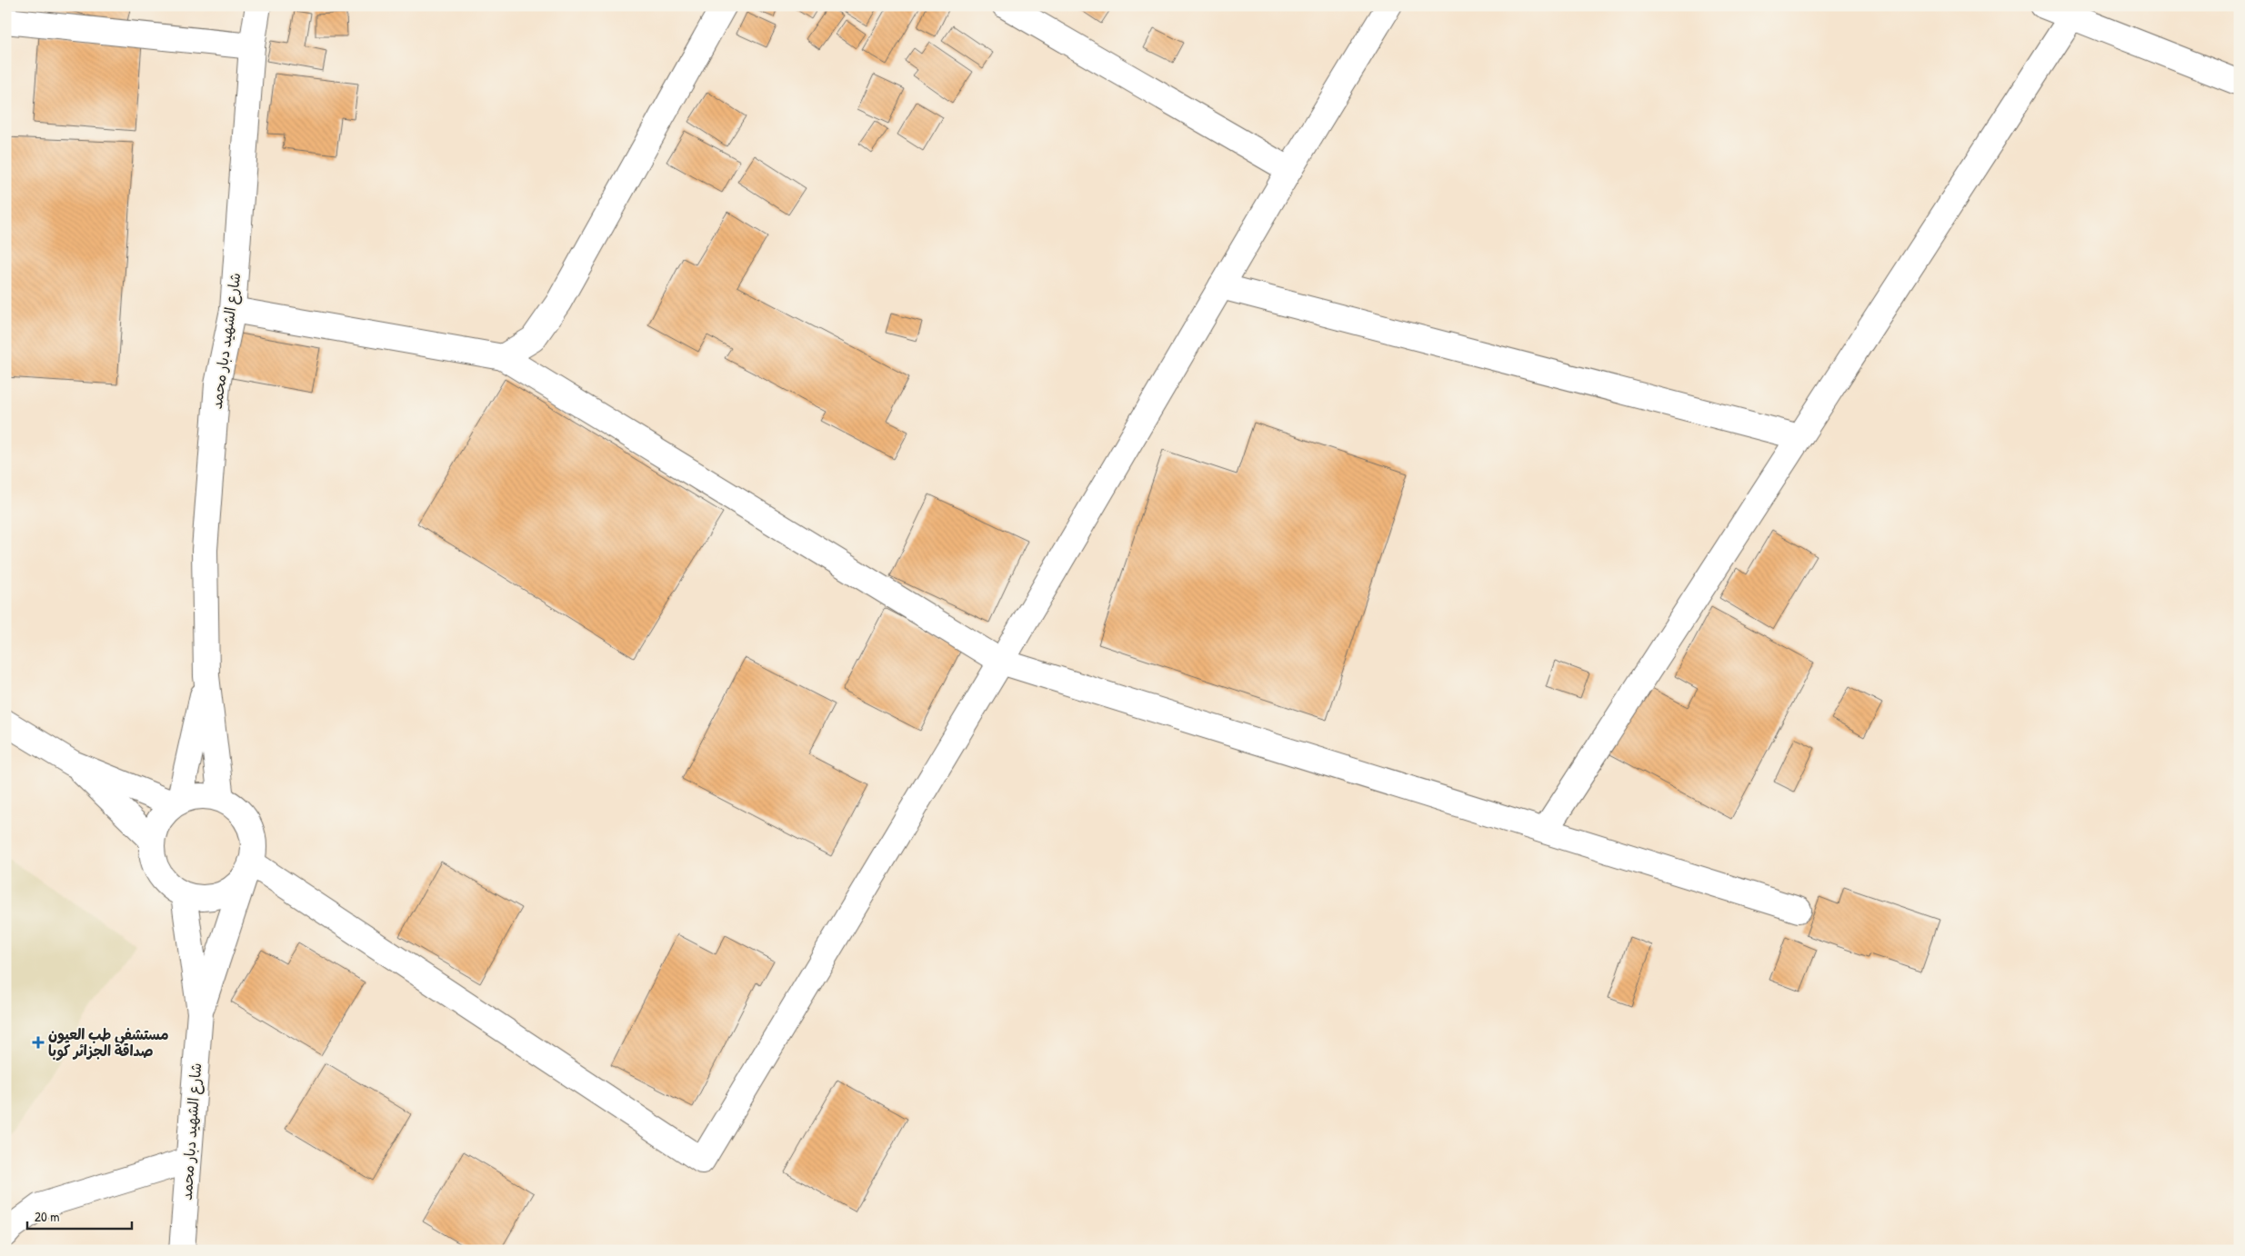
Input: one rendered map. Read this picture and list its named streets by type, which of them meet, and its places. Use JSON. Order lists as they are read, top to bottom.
{
  "streets": {
    "street": ["شارع الشهيد دبار محمد"]
  },
  "places": {
    "health": ["مستشفى طب العيون صداقة الجزائر كوبا"]
  },
  "scale_bar": "20 m"
}
